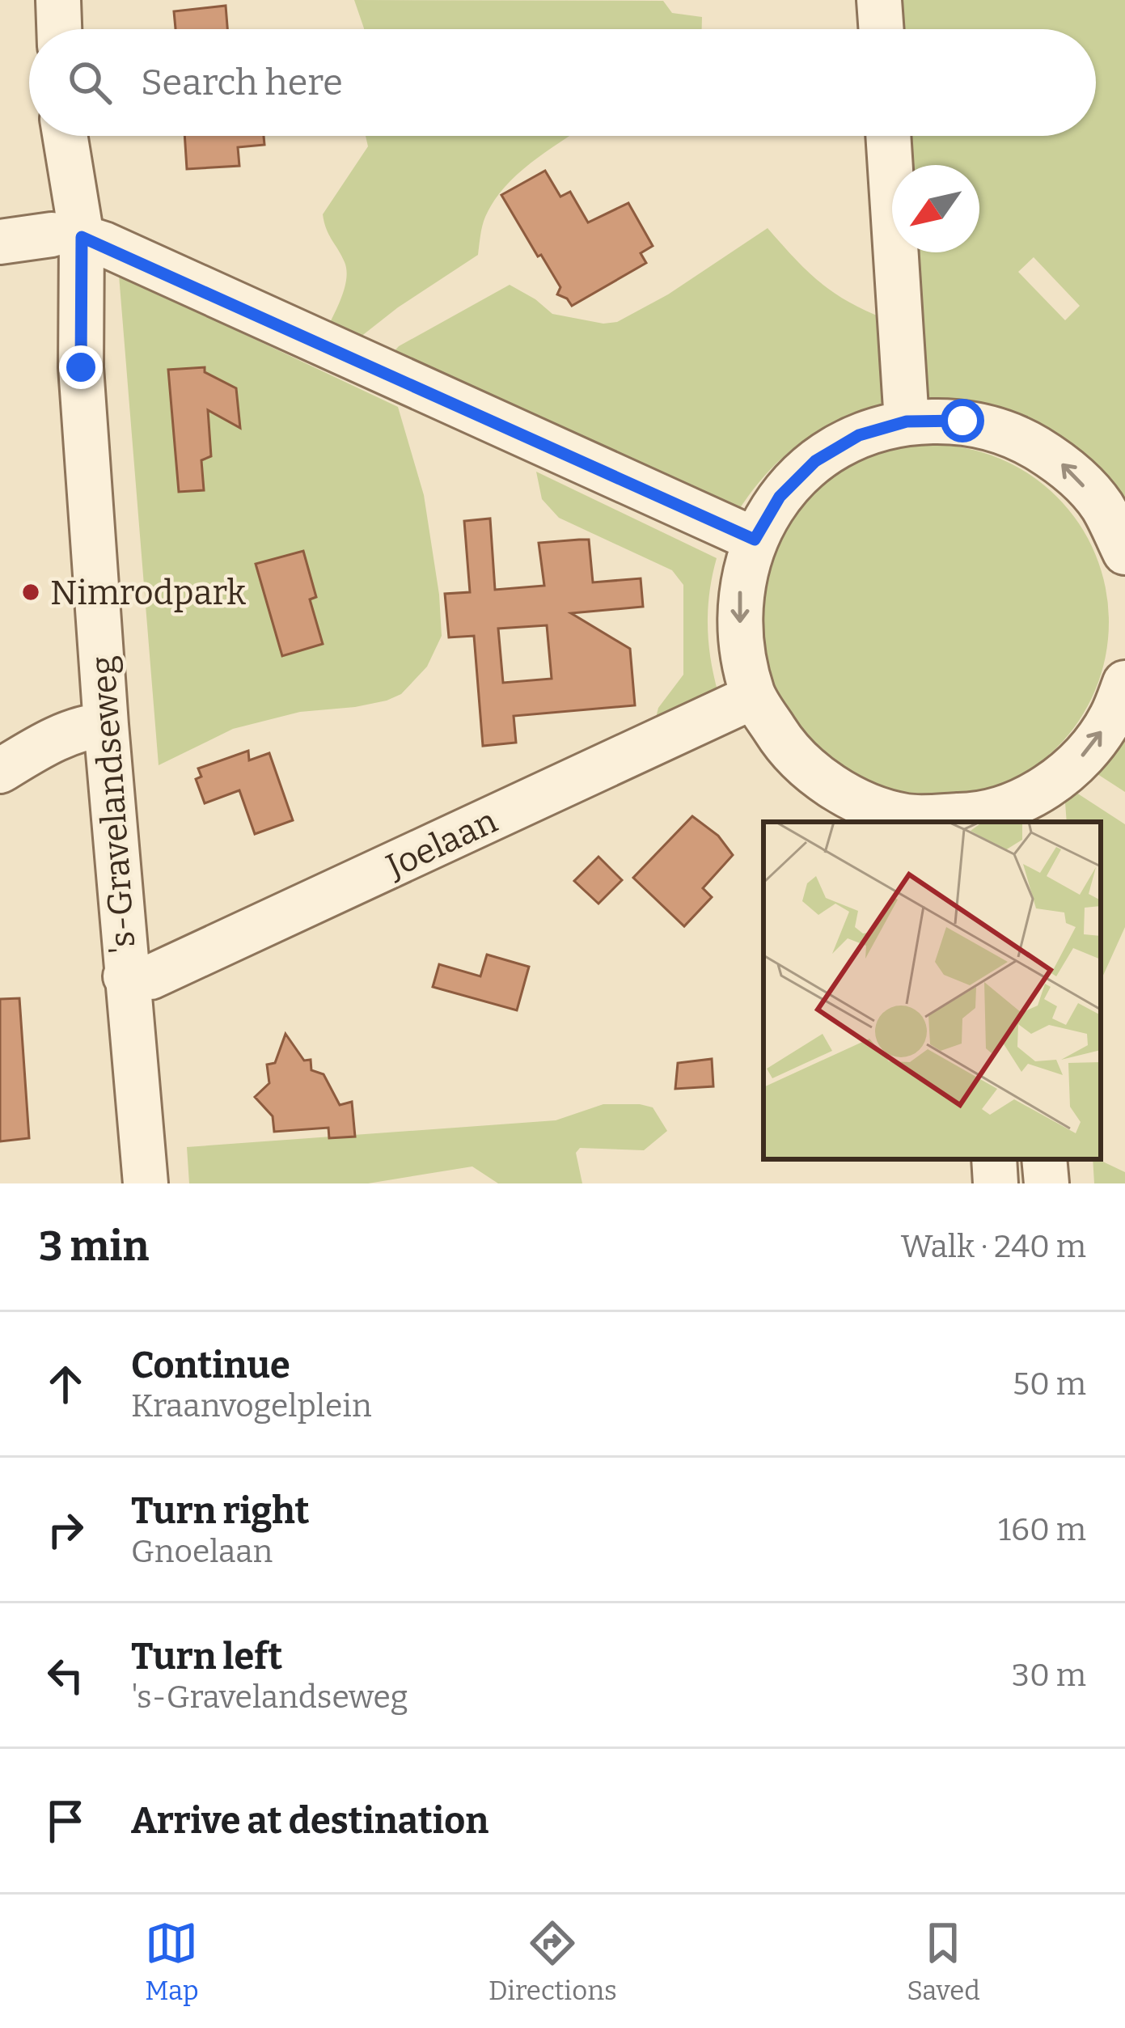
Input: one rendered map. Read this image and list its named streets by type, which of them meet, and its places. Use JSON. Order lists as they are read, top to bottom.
{
  "streets": {
    "street": ["'s-Gravelandseweg", "Joelaan"]
  },
  "crossings": [
    ["'s-Gravelandseweg", "Joelaan"]
  ],
  "places": ["Nimrodpark"],
  "north": "bottom left",
  "page": {
    "search": "Search here",
    "heading": ["3 min", "Walk · 240 m"],
    "list": [
      ["Continue", "Kraanvogelplein", "50 m"],
      ["Turn right", "Gnoelaan", "160 m"],
      ["Turn left", "'s-Gravelandseweg", "30 m"],
      "Arrive at destination"
    ],
    "nav": ["Map", "Directions", "Saved"]
  }
}
